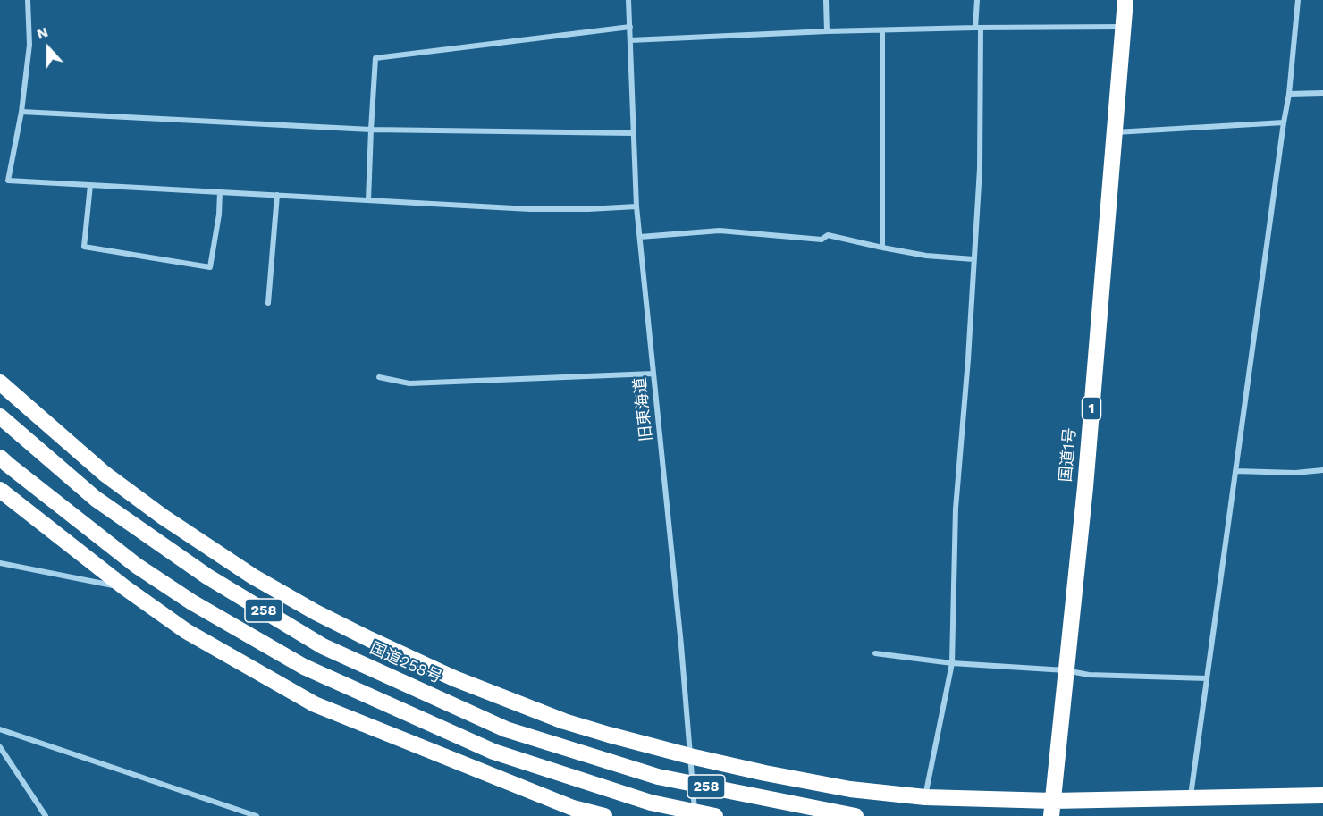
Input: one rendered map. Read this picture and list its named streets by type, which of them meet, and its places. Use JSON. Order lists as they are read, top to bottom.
{
  "streets": {
    "highway": [
      "1",
      "国道1号",
      "258",
      "国道258号"
    ],
    "street": ["旧東海道"]
  },
  "north": "top"
}
